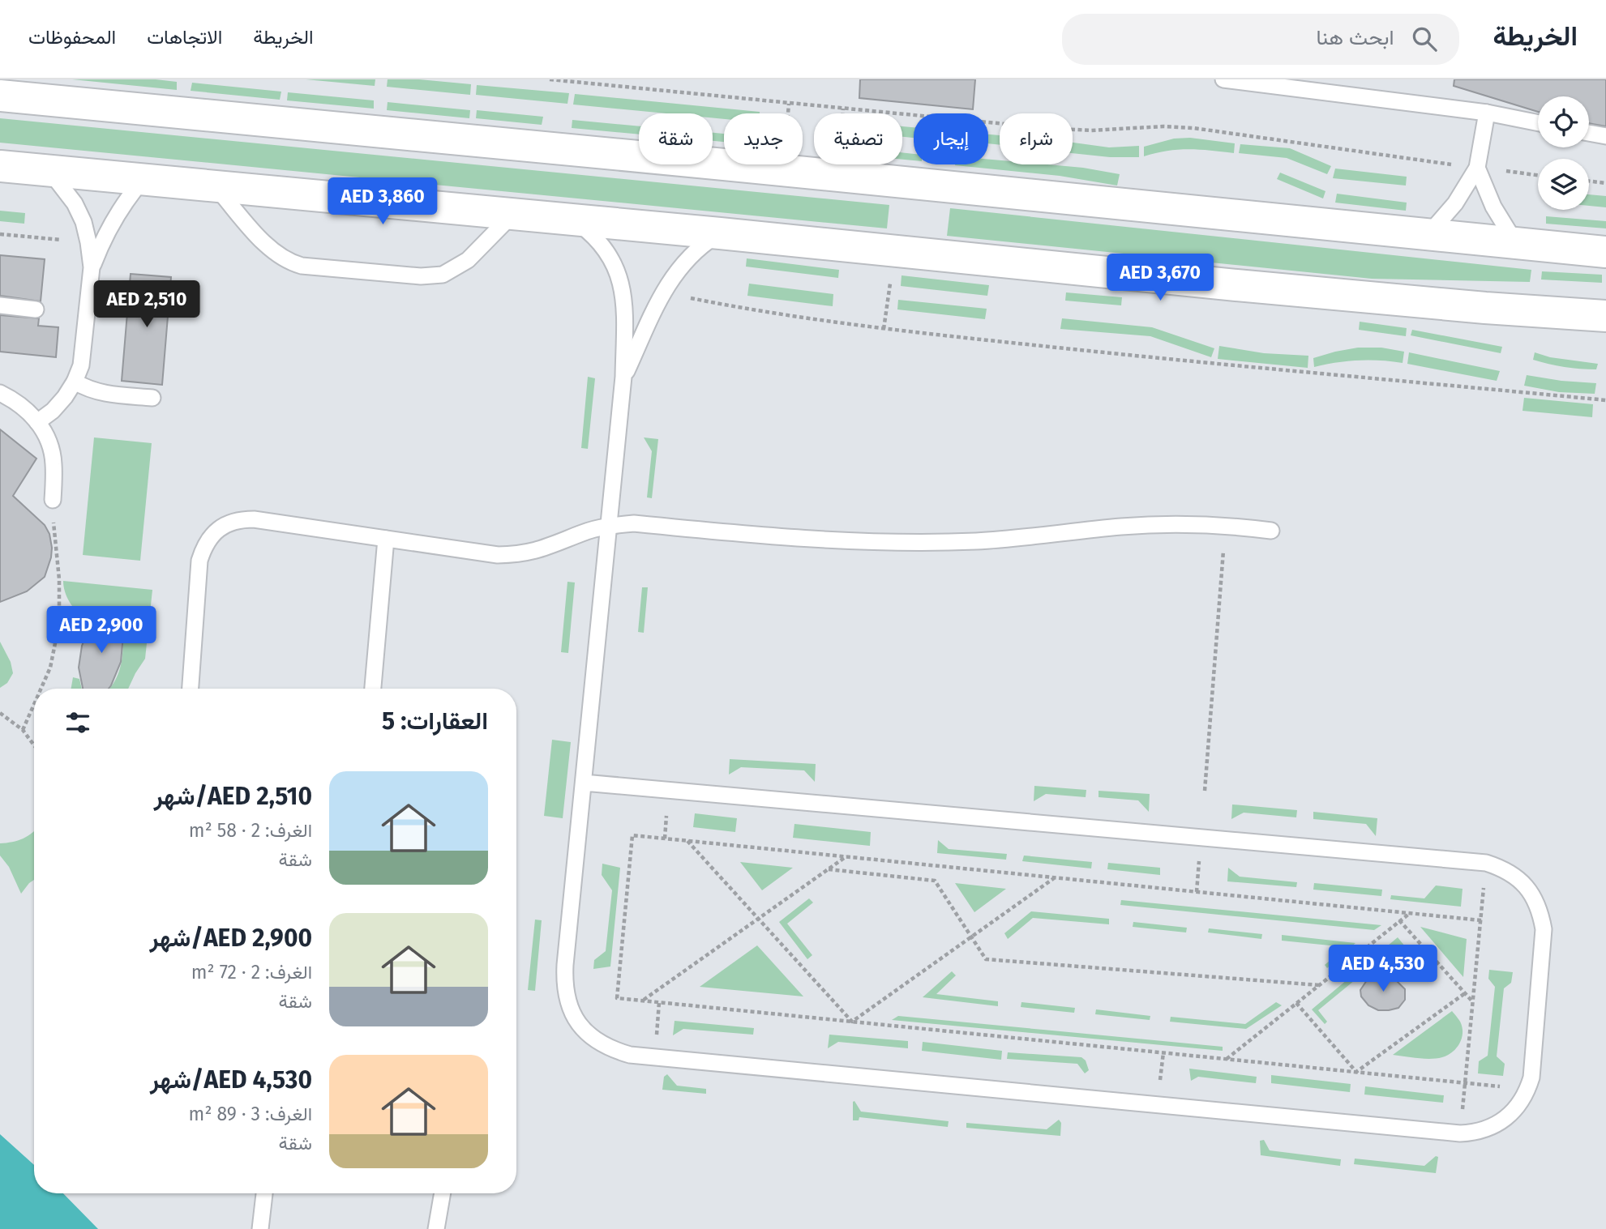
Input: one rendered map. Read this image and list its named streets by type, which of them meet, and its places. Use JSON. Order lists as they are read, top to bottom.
{
  "page": {
    "header": "الخريطة",
    "search": "ابحث هنا",
    "nav": ["الخريطة", "الاتجاهات", "المحفوظات"],
    "chip": [
      "شراء",
      "إيجار",
      "تصفية",
      "جديد",
      "شقة"
    ],
    "price": [
      "AED 3,860",
      "AED 3,670",
      "AED 2,510",
      "AED 2,900",
      "AED 4,530"
    ],
    "heading": "العقارات: 5",
    "list": [
      {
        "name": "AED 2,510/شهر",
        "note": "الغرف: 2 · 58 m² · شقة"
      },
      {
        "name": "AED 2,900/شهر",
        "note": "الغرف: 2 · 72 m² · شقة"
      },
      {
        "name": "AED 4,530/شهر",
        "note": "الغرف: 3 · 89 m² · شقة"
      }
    ]
  }
}
